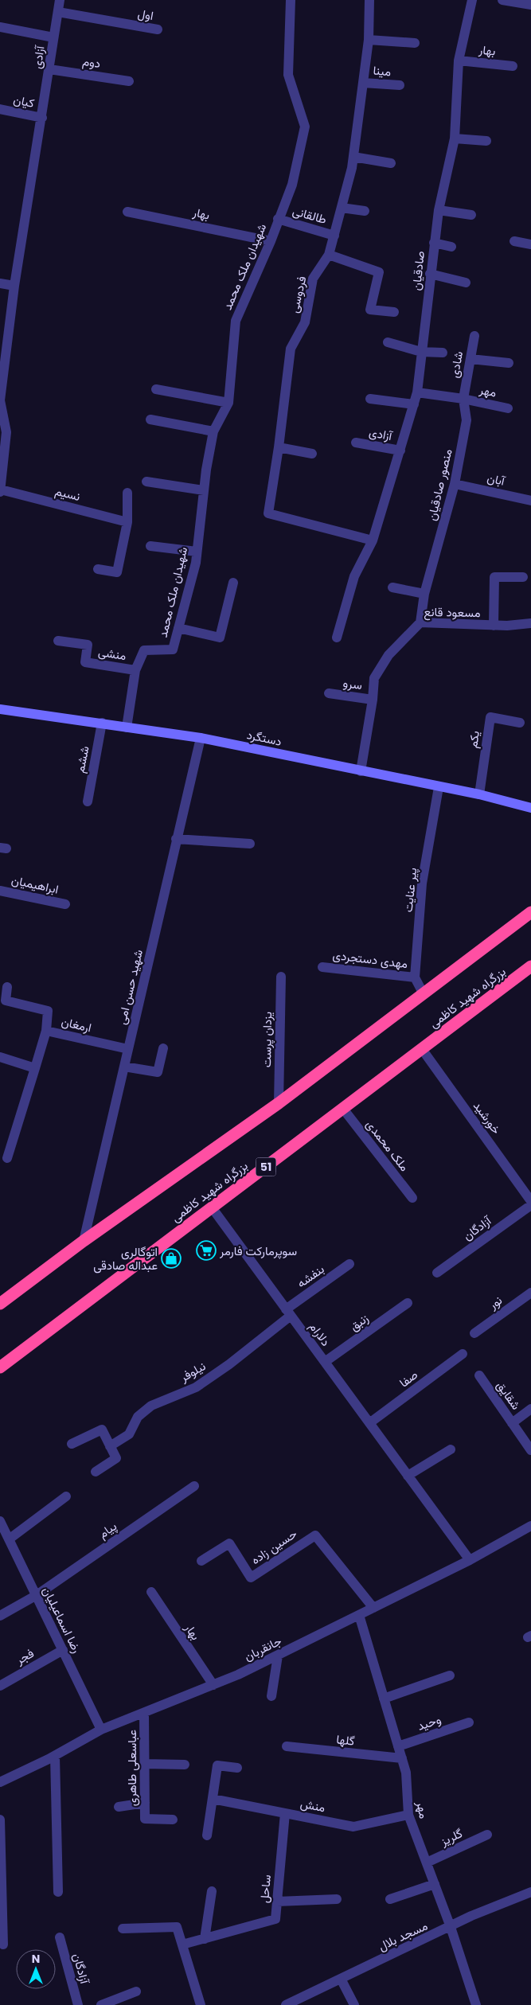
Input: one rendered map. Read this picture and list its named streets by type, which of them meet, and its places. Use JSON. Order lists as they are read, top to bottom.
{
  "streets": {
    "highway": ["بزرگراه شهید کاظمی", "51"],
    "street": [
      "اول",
      "بهار",
      "آزادی",
      "دوم",
      "مینا",
      "کیان",
      "طالقانی",
      "شهیدان ملک محمد",
      "صادقیان",
      "فردوسی",
      "شادی",
      "مهر",
      "آبان",
      "منصور صادقیان",
      "نسیم",
      "مسعود قانع",
      "منشی",
      "سرو",
      "دستگرد",
      "یکم",
      "ششم",
      "ابراهیمیان",
      "پیر عنایت",
      "مهدی دستجردی",
      "شهید حسن امی",
      "ارمغان",
      "یزدان پرست",
      "خورشید",
      "ملک محمدی",
      "آزادگان",
      "بنفشه",
      "نور",
      "زنبق",
      "دلارام",
      "نیلوفر",
      "صفا",
      "شقایق",
      "پیام",
      "حسین زاده",
      "رضا اسماعیلیان",
      "جانقربان",
      "فجر",
      "وحید",
      "گلها",
      "عباسعلی طاهری",
      "منش",
      "گلریز",
      "ساحل",
      "مسجد بلال"
    ]
  },
  "crossings": [
    ["اول", "آزادی"],
    ["بهار", "شهیدان ملک محمد"],
    ["بهار", "صادقیان"],
    ["بهار", "جانقربان"],
    ["آزادی", "دوم"],
    ["آزادی", "کیان"],
    ["آزادی", "صادقیان"],
    ["آزادی", "نسیم"],
    ["مینا", "فردوسی"],
    ["طالقانی", "شهیدان ملک محمد"],
    ["طالقانی", "فردوسی"],
    ["شهیدان ملک محمد", "منشی"],
    ["شهیدان ملک محمد", "دستگرد"],
    ["صادقیان", "فردوسی"],
    ["شادی", "مهر"],
    ["شادی", "منصور صادقیان"],
    ["مهر", "منصور صادقیان"],
    ["مهر", "جانقربان"],
    ["مهر", "وحید"],
    ["مهر", "گلها"],
    ["مهر", "منش"],
    ["مهر", "گلریز"],
    ["مهر", "مسجد بلال"],
    ["آبان", "منصور صادقیان"],
    ["منصور صادقیان", "مسعود قانع"],
    ["مسعود قانع", "سرو"],
    ["مسعود قانع", "دستگرد"],
    ["دستگرد", "یکم"],
    ["دستگرد", "ششم"],
    ["دستگرد", "پیر عنایت"],
    ["دستگرد", "شهید حسن امی"],
    ["پیر عنایت", "مهدی دستجردی"],
    ["شهید حسن امی", "ارمغان"],
    ["بزرگراه شهید کاظمی", "خورشید"],
    ["بزرگراه شهید کاظمی", "ملک محمدی"],
    ["بزرگراه شهید کاظمی", "دلارام"],
    ["بنفشه", "دلارام"],
    ["بنفشه", "نیلوفر"],
    ["زنبق", "دلارام"],
    ["دلارام", "نیلوفر"],
    ["دلارام", "صفا"],
    ["دلارام", "جانقربان"],
    ["پیام", "رضا اسماعیلیان"],
    ["حسین زاده", "جانقربان"],
    ["رضا اسماعیلیان", "جانقربان"],
    ["رضا اسماعیلیان", "فجر"],
    ["جانقربان", "عباسعلی طاهری"],
    ["منش", "ساحل"]
  ],
  "places": {
    "supermarket": ["سوپرمارکت فارمر"],
    "shop": ["اتوگالری عبداله صادقی"]
  },
  "north": "top"
}
